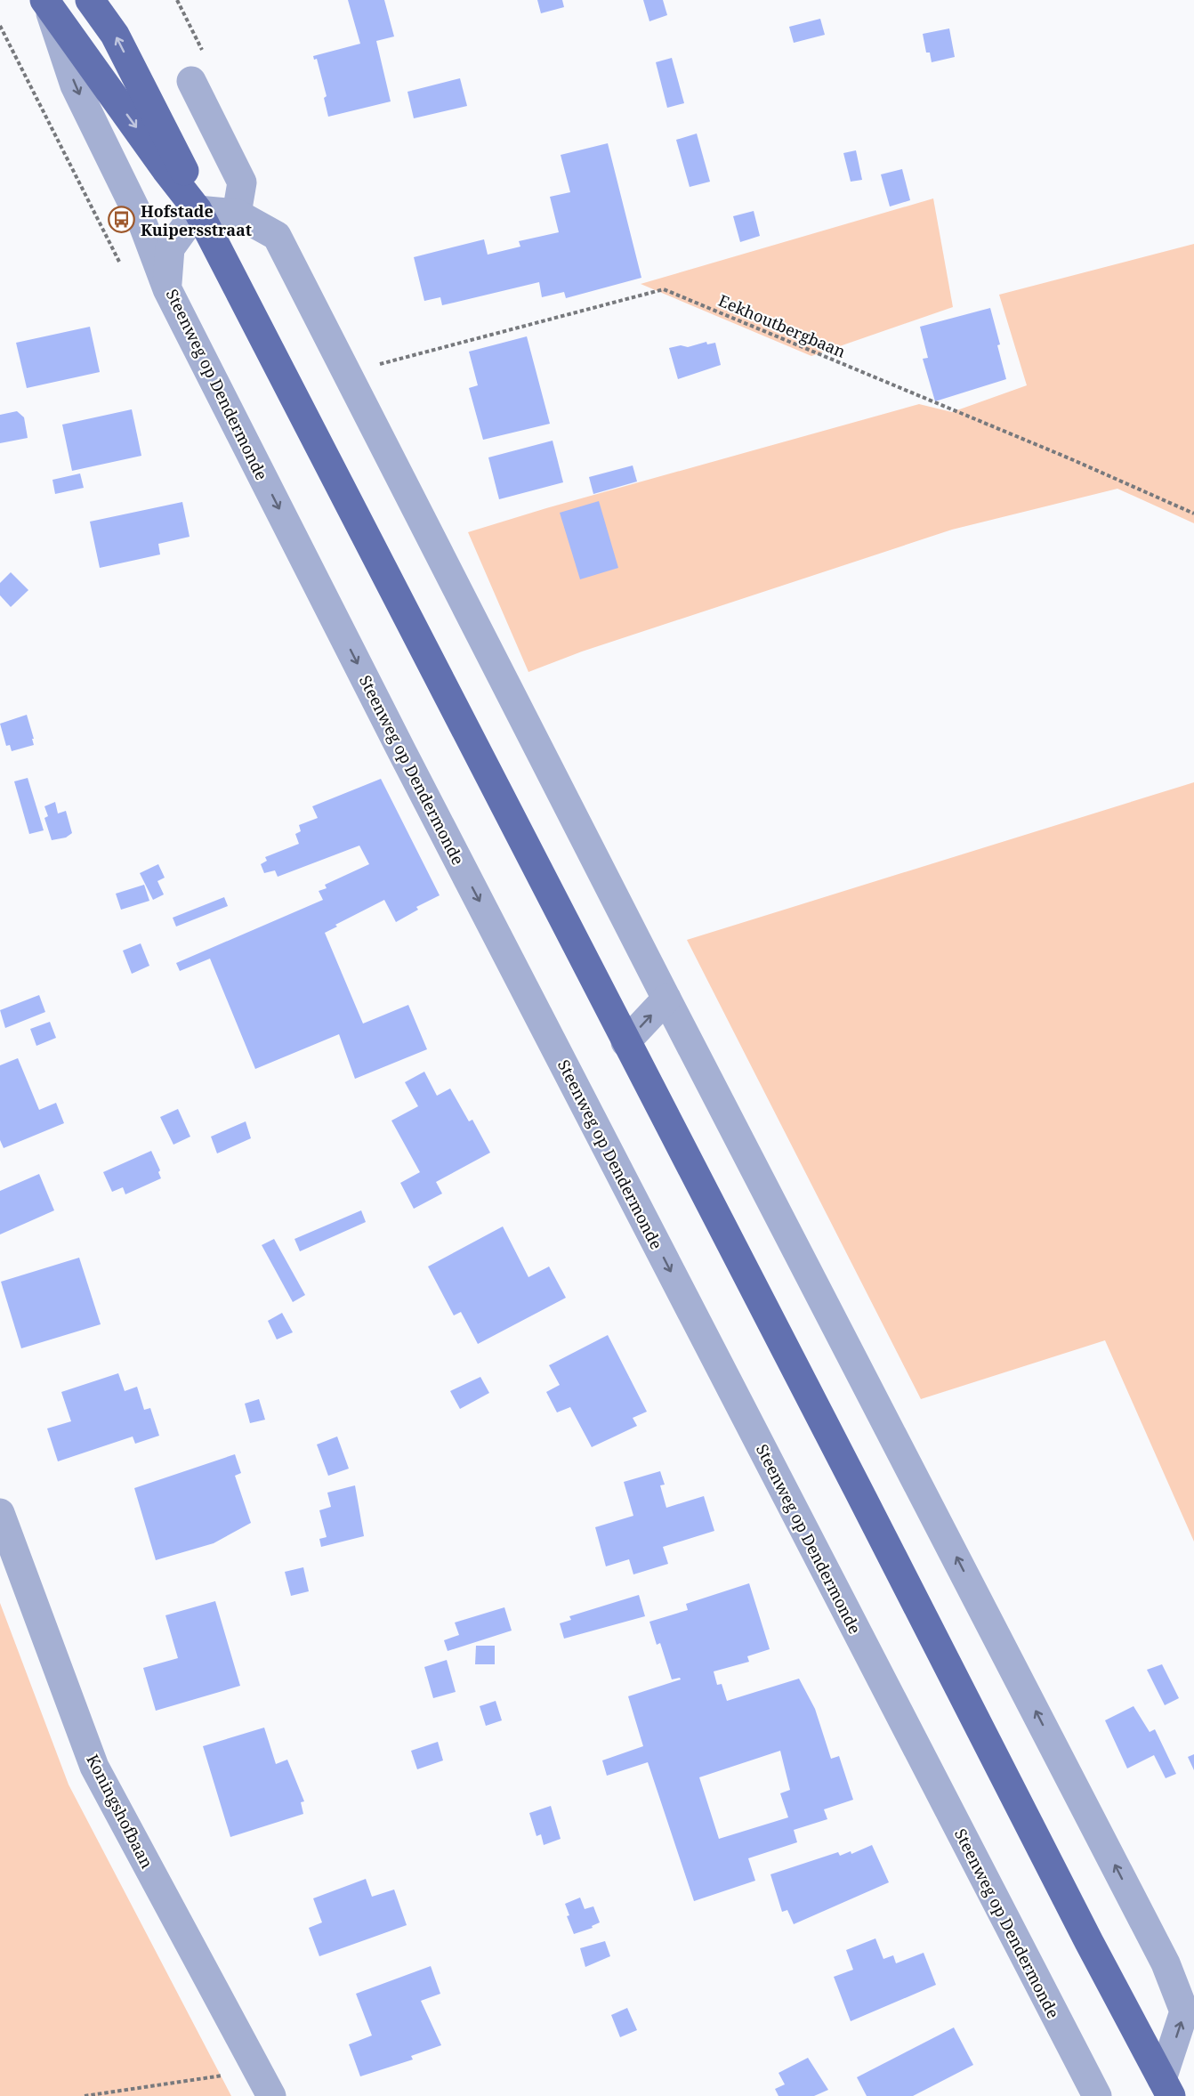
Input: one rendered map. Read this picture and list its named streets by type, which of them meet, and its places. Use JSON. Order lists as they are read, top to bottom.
{
  "streets": {
    "street": ["Steenweg op Dendermonde", "Koningshofbaan"],
    "path": ["Eekhoutbergbaan"]
  },
  "places": {
    "bus stop": ["Hofstade Kuipersstraat"]
  }
}
